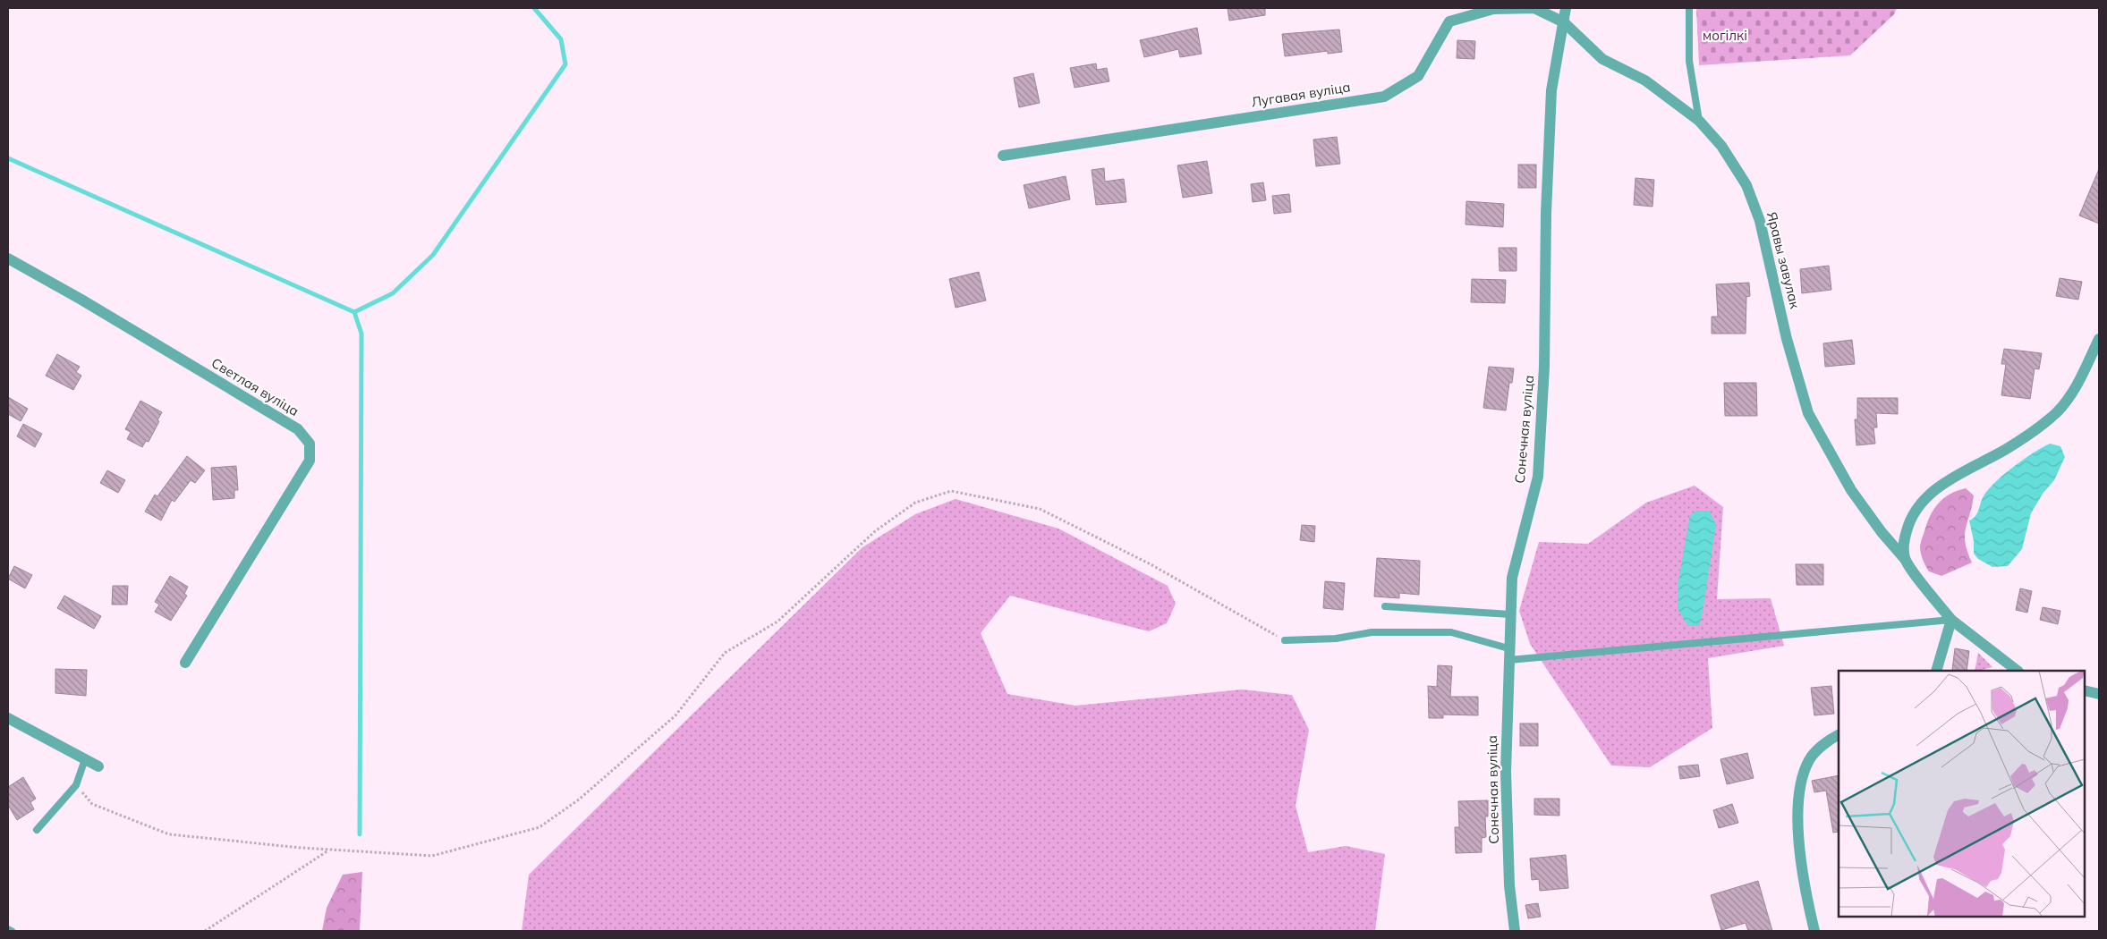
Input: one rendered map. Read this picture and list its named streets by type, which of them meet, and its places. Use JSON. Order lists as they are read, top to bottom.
{
  "streets": {
    "street": [
      "Лугавая вуліца",
      "Яравы завулак",
      "Светлая вуліца",
      "Сонечная вуліца"
    ]
  },
  "crossings": [
    ["Лугавая вуліца", "Яравы завулак"],
    ["Лугавая вуліца", "Сонечная вуліца"],
    ["Яравы завулак", "Сонечная вуліца"]
  ],
  "parks": ["могілкі"]
}
